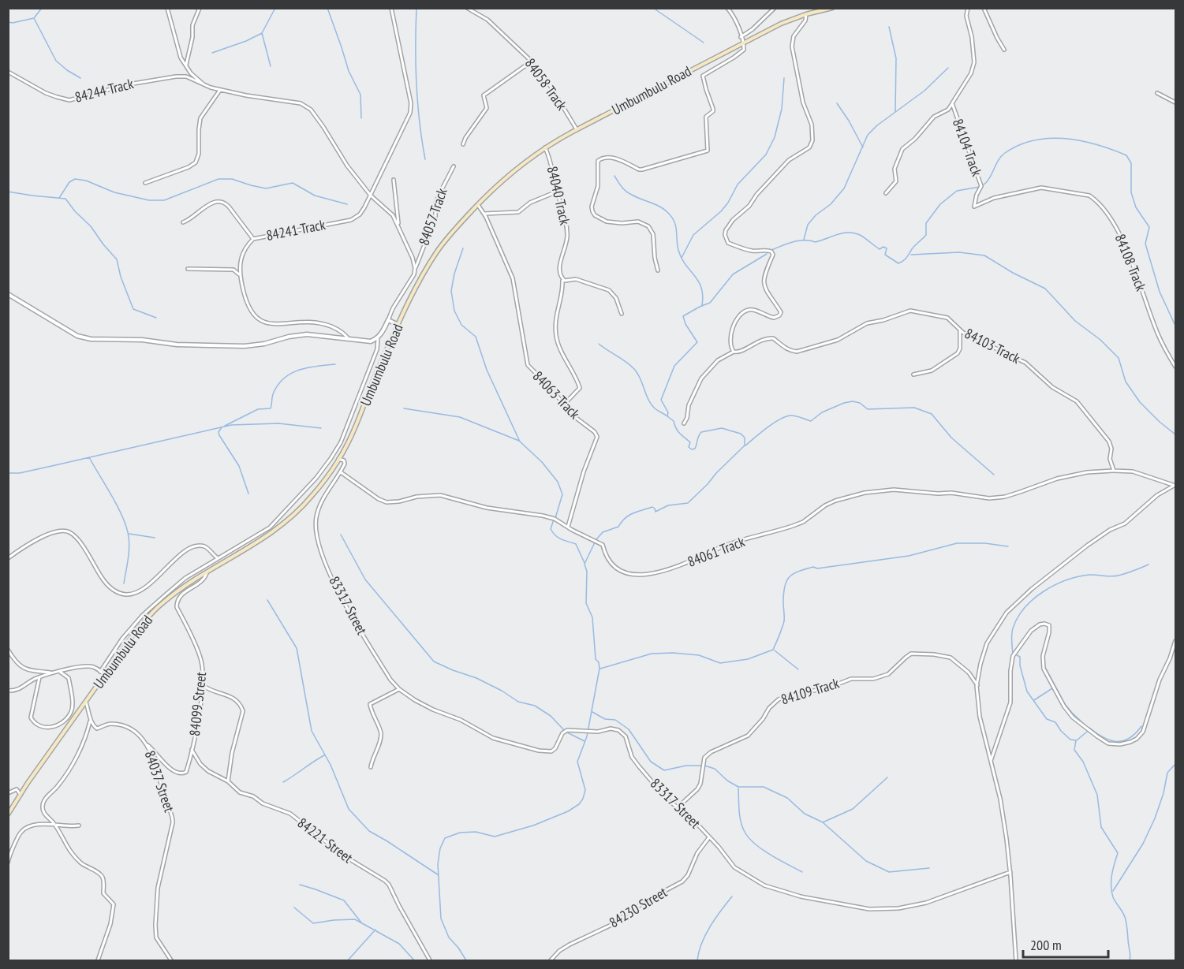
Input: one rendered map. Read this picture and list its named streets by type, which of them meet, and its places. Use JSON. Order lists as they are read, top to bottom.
{
  "streets": {
    "main road": ["Umbumbulu Road"],
    "street": [
      "84058 Track",
      "84244 Track",
      "84104 Track",
      "84040 Track",
      "84057 Track",
      "84241 Track",
      "84108 Track",
      "84103 Track",
      "84063 Track",
      "84061 Track",
      "83317 Street",
      "84109 Track",
      "84099 Street",
      "84037 Street",
      "84221 Street",
      "84230 Street"
    ]
  },
  "crossings": [
    ["84058 Track", "Umbumbulu Road"],
    ["84244 Track", "84241 Track"],
    ["Umbumbulu Road", "84040 Track"],
    ["Umbumbulu Road", "84063 Track"],
    ["Umbumbulu Road", "84099 Street"],
    ["84104 Track", "84108 Track"],
    ["84040 Track", "84063 Track"],
    ["84103 Track", "84061 Track"],
    ["84063 Track", "84061 Track"],
    ["84061 Track", "83317 Street"],
    ["83317 Street", "84109 Track"],
    ["83317 Street", "84230 Street"],
    ["84099 Street", "84037 Street"],
    ["84099 Street", "84221 Street"]
  ],
  "scale_bar": "200 m"
}
